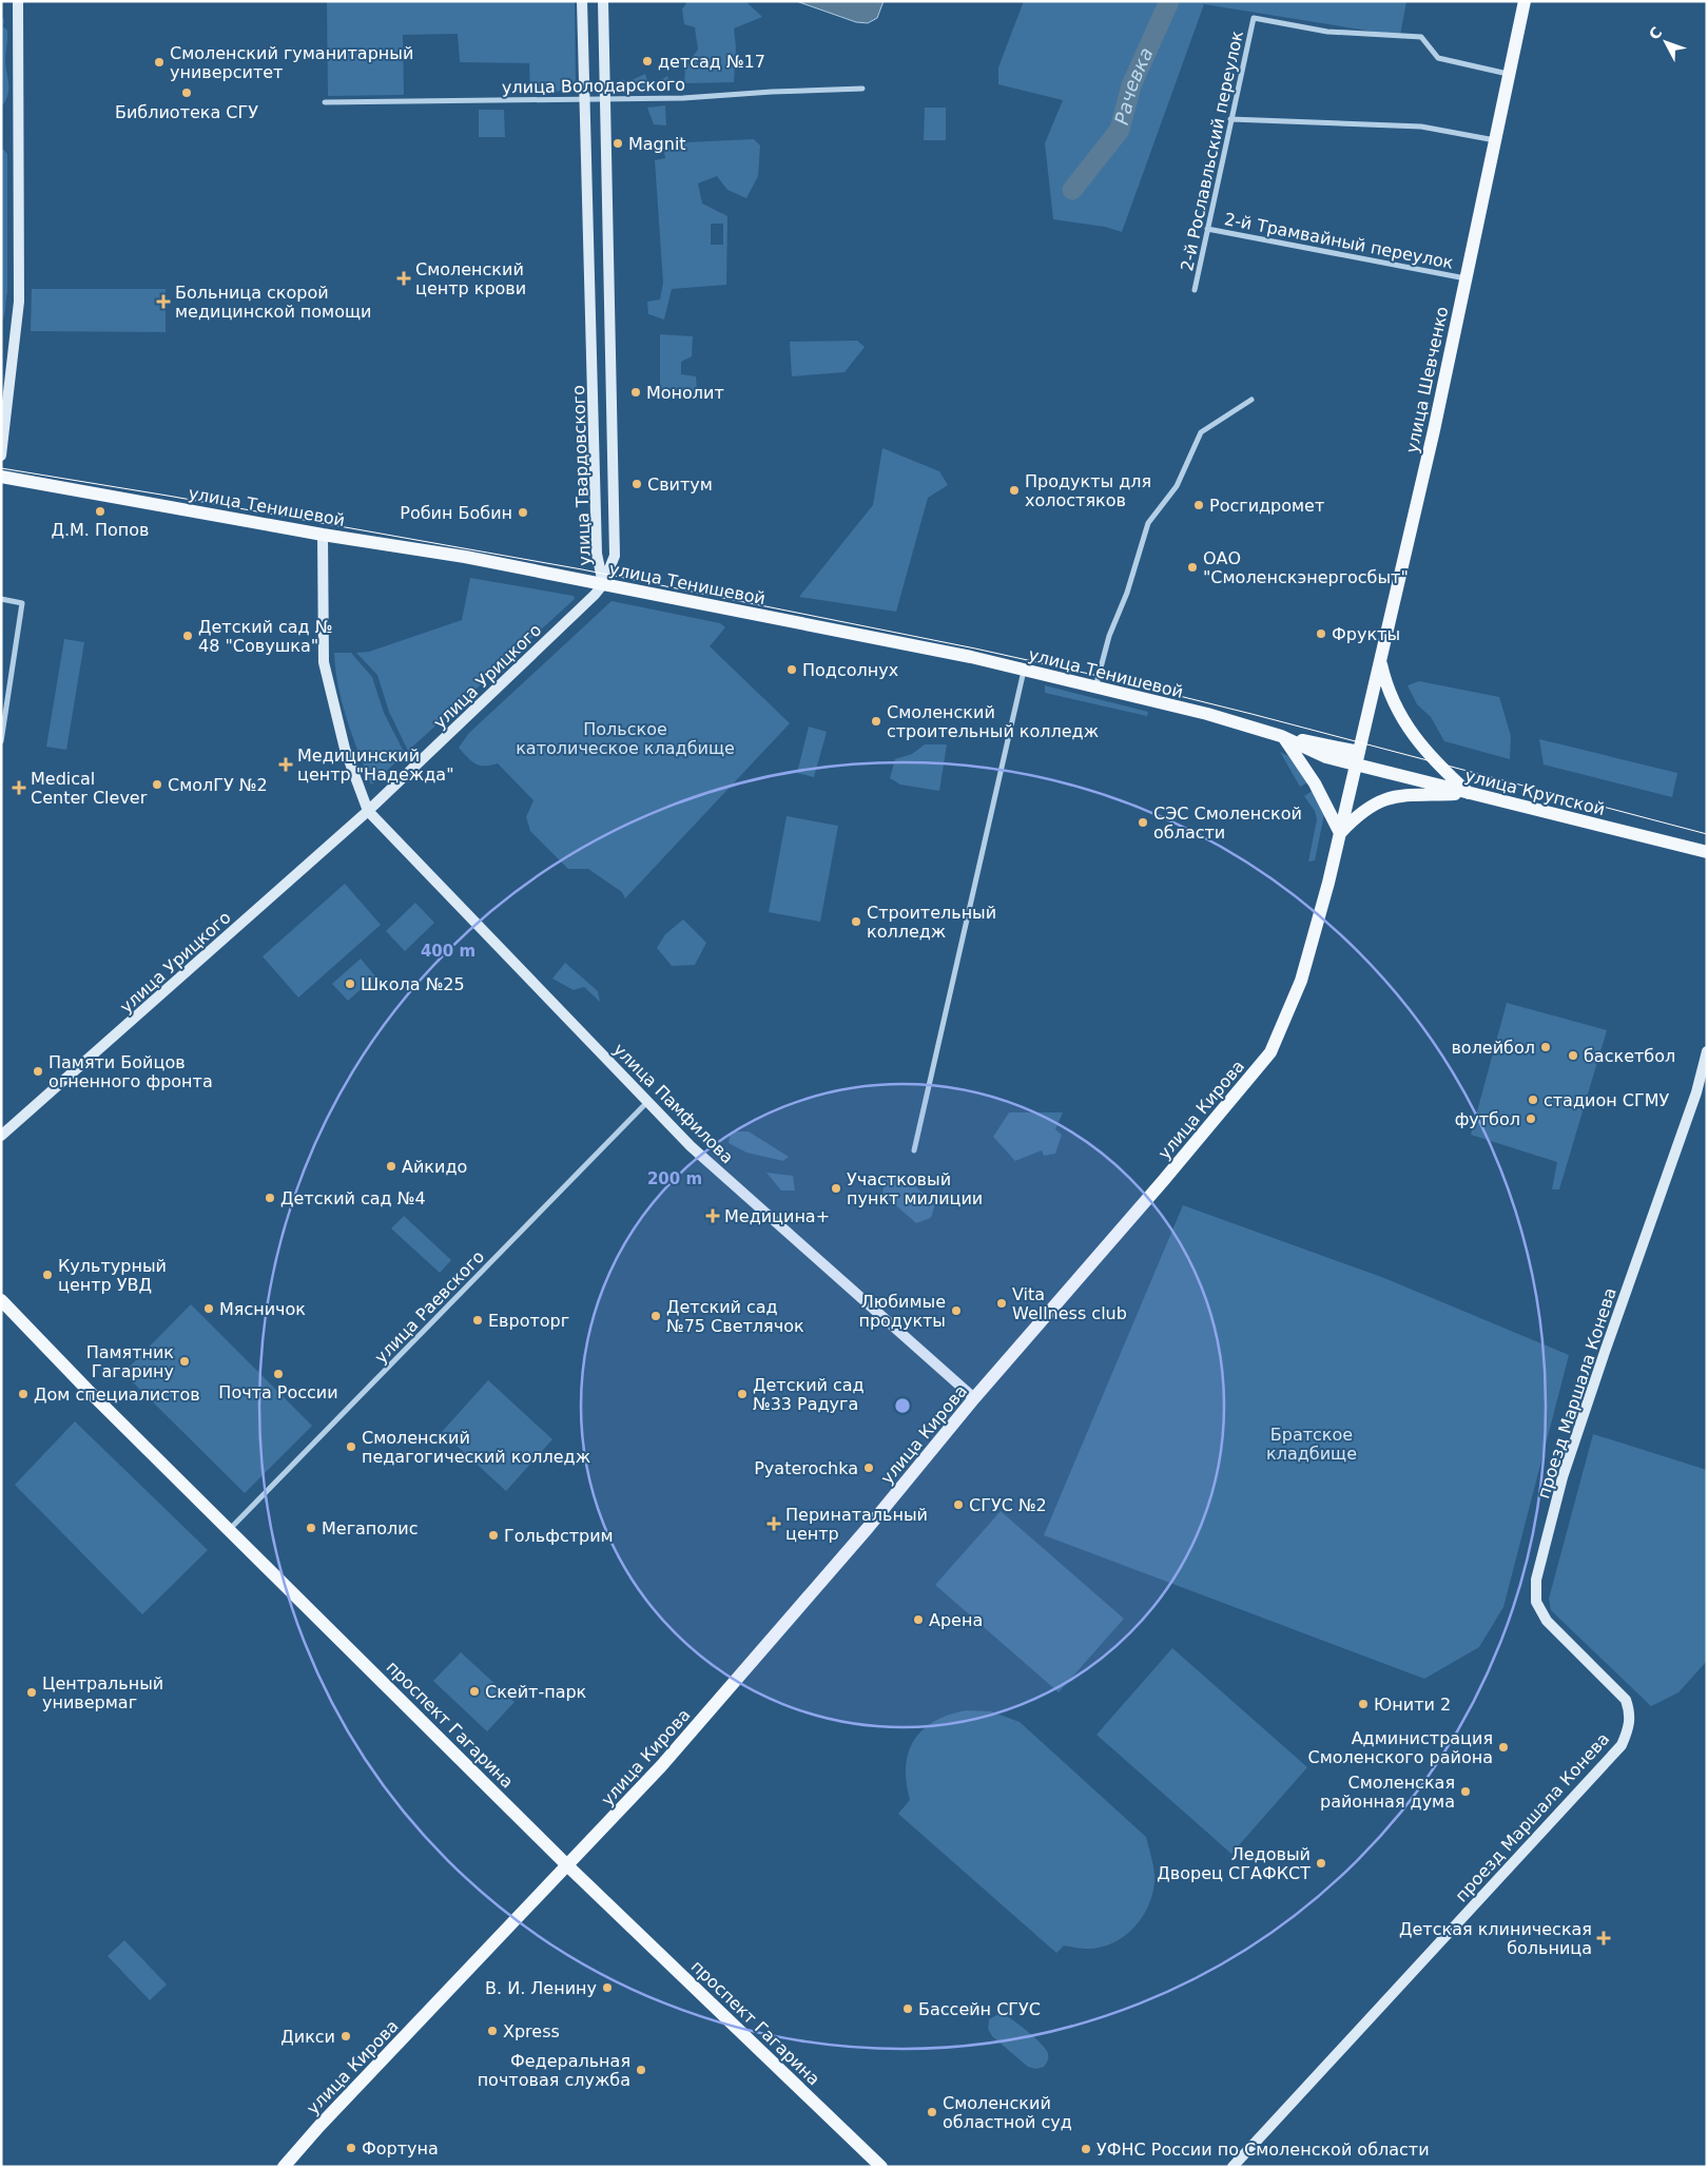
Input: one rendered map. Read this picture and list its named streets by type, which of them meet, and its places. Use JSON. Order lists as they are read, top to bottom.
{
  "streets": {
    "main road": [
      "улица Шевченко",
      "улица Тенишевой",
      "улица Крупской",
      "улица Кирова",
      "проспект Гагарина"
    ],
    "street": [
      "улица Володарского",
      "2-й Рославльский переулок",
      "2-й Трамвайный переулок",
      "улица Твардовского",
      "улица Урицкого",
      "улица Памфилова",
      "улица Раевского",
      "проезд Маршала Конева"
    ]
  },
  "crossings": [
    ["улица Володарского", "улица Твардовского"],
    ["2-й Рославльский переулок", "2-й Трамвайный переулок"],
    ["2-й Рославльский переулок", "улица Шевченко"],
    ["2-й Трамвайный переулок", "улица Шевченко"],
    ["улица Шевченко", "улица Тенишевой"],
    ["улица Шевченко", "улица Крупской"],
    ["улица Шевченко", "улица Кирова"],
    ["улица Твардовского", "улица Тенишевой"],
    ["улица Твардовского", "улица Урицкого"],
    ["улица Тенишевой", "улица Урицкого"],
    ["улица Тенишевой", "улица Крупской"],
    ["улица Тенишевой", "улица Кирова"],
    ["улица Урицкого", "улица Памфилова"],
    ["улица Крупской", "улица Кирова"],
    ["улица Памфилова", "улица Кирова"],
    ["улица Памфилова", "улица Раевского"],
    ["улица Кирова", "проспект Гагарина"],
    ["улица Раевского", "проспект Гагарина"]
  ],
  "water": ["Рачевка"],
  "parks": ["Польское католическое кладбище", "Братское кладбище"],
  "places": {
    "other": [
      "детсад №17",
      "Смоленский гуманитарный университет",
      "Библиотека СГУ",
      "Magnit",
      "Монолит",
      "Свитум",
      "Продукты для холостяков",
      "Росгидромет",
      "Д.М. Попов",
      "Робин Бобин",
      "ОАО \"Смоленскэнергосбыт\"",
      "Фрукты",
      "Детский сад № 48 \"Совушка\"",
      "Подсолнух",
      "Смоленский строительный колледж",
      "СмолГУ №2",
      "СЭС Смоленской области",
      "Строительный колледж",
      "Школа №25",
      "волейбол",
      "баскетбол",
      "Памяти Бойцов огненного фронта",
      "стадион СГМУ",
      "футбол",
      "Айкидо",
      "Участковый пункт милиции",
      "Детский сад №4",
      "Культурный центр УВД",
      "Vita Wellness club",
      "Мясничок",
      "Любимые продукты",
      "Детский сад №75 Светлячок",
      "Евроторг",
      "Памятник Гагарину",
      "Почта России",
      "Дом специалистов",
      "Детский сад №33 Радуга",
      "Смоленский педагогический колледж",
      "Pyaterochka",
      "СГУС №2",
      "Мегаполис",
      "Гольфстрим",
      "Арена",
      "Скейт-парк",
      "Центральный универмаг",
      "Юнити 2",
      "Администрация Смоленского района",
      "Смоленская районная дума",
      "Ледовый Дворец СГАФКСТ",
      "В. И. Ленину",
      "Бассейн СГУС",
      "Xpress",
      "Дикси",
      "Федеральная почтовая служба",
      "Смоленский областной суд",
      "Фортуна",
      "УФНС России по Смоленской области"
    ],
    "health": [
      "Смоленский центр крови",
      "Больница скорой медицинской помощи",
      "Медицинский центр \"Надежда\"",
      "Medical Center Clever",
      "Медицина+",
      "Перинатальный центр",
      "Детская клиническая больница"
    ]
  },
  "north": "top left",
  "rings": ["400 m", "200 m"]
}
